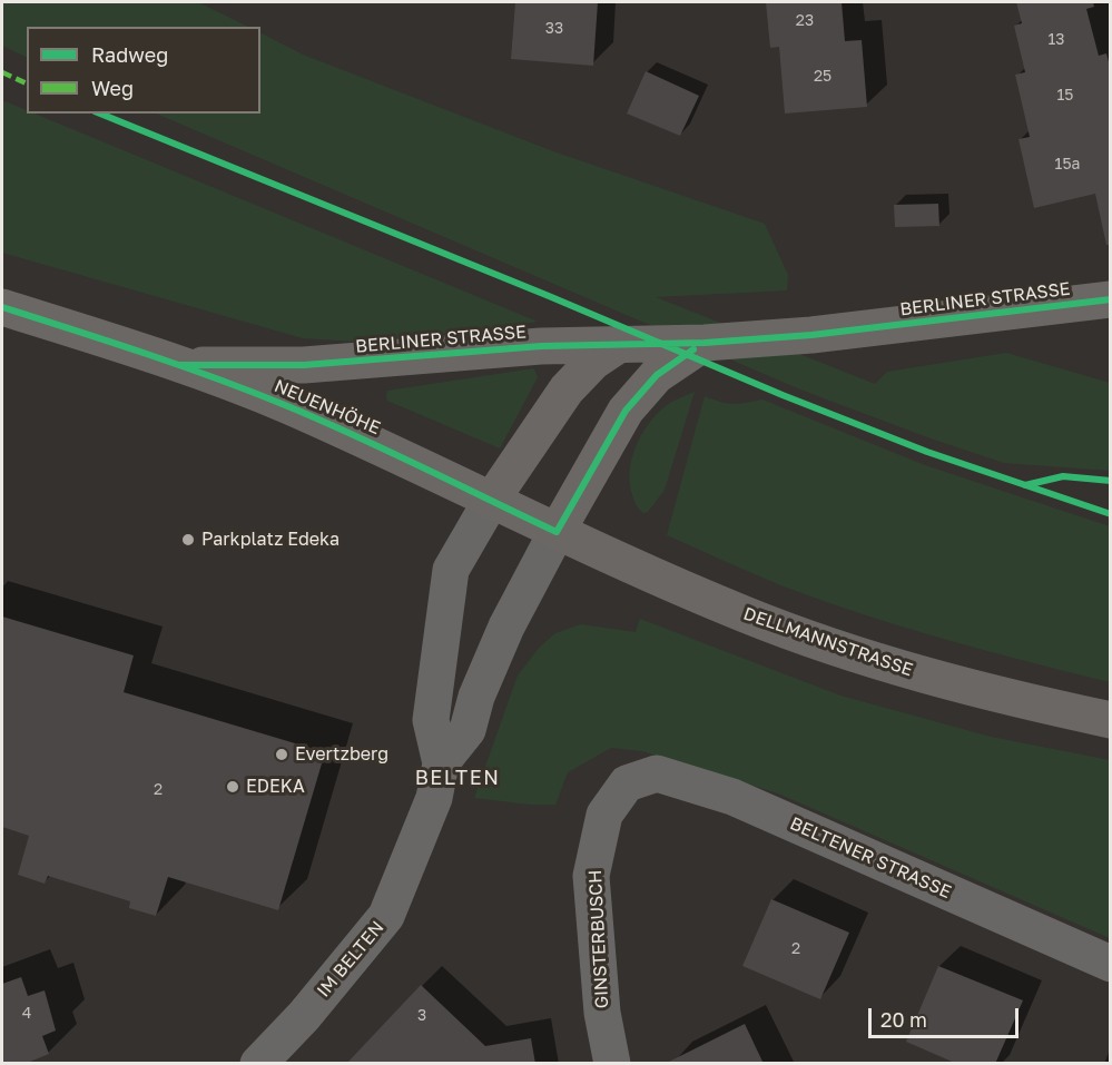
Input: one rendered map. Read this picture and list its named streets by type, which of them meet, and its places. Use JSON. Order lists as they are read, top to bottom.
{
  "streets": {
    "main road": ["BERLINER STRASSE", "NEUENHÖHE", "DELLMANNSTRASSE"],
    "street": ["BELTENER STRASSE", "GINSTERBUSCH", "IM BELTEN"]
  },
  "crossings": [
    ["BERLINER STRASSE", "NEUENHÖHE"],
    ["BERLINER STRASSE", "DELLMANNSTRASSE"],
    ["BERLINER STRASSE", "IM BELTEN"],
    ["NEUENHÖHE", "DELLMANNSTRASSE"],
    ["NEUENHÖHE", "IM BELTEN"],
    ["DELLMANNSTRASSE", "IM BELTEN"],
    ["BELTENER STRASSE", "GINSTERBUSCH"]
  ],
  "districts": ["BELTEN"],
  "places": ["Parkplatz Edeka", "Evertzberg", "EDEKA"],
  "house_numbers": [
    "23",
    "33",
    "13",
    "25",
    "15",
    "15a",
    "2",
    "2",
    "4",
    "3"
  ],
  "legend": ["Radweg", "Weg"],
  "scale_bar": "20 m"
}
